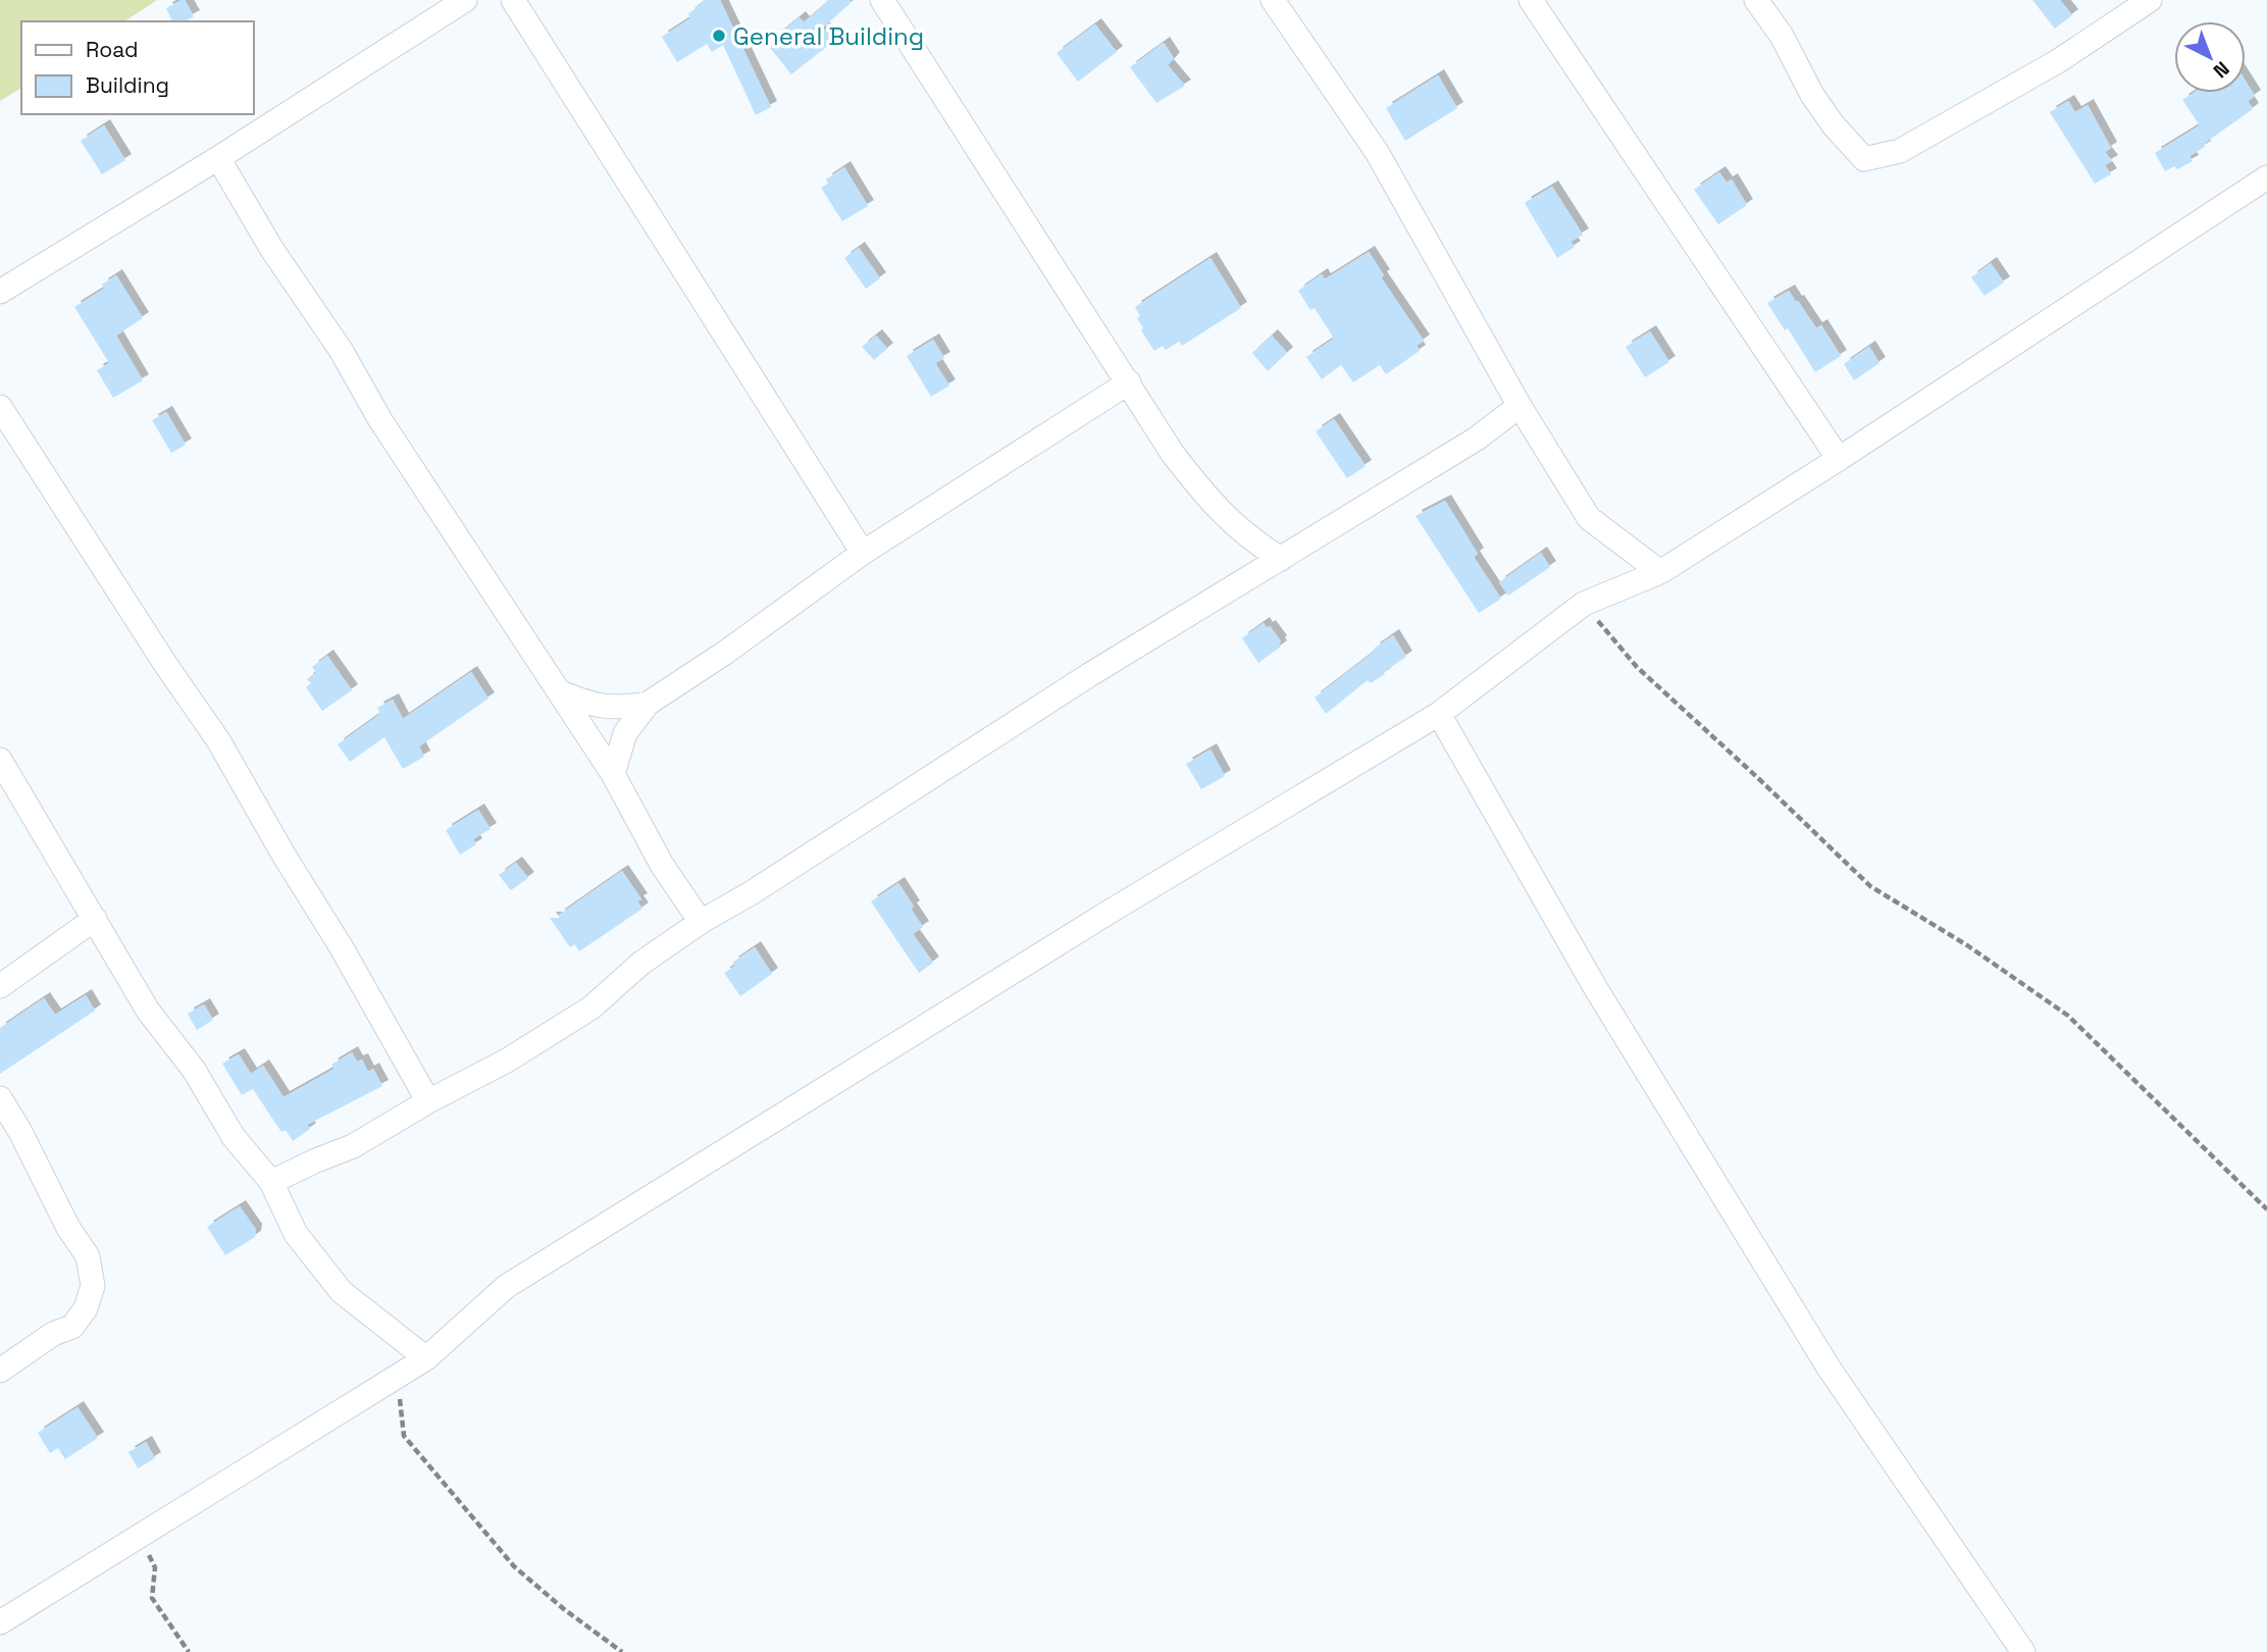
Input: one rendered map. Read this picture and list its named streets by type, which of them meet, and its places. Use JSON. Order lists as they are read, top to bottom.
{
  "places": ["General Building"],
  "legend": ["Road", "Building"],
  "north": "bottom right"
}
